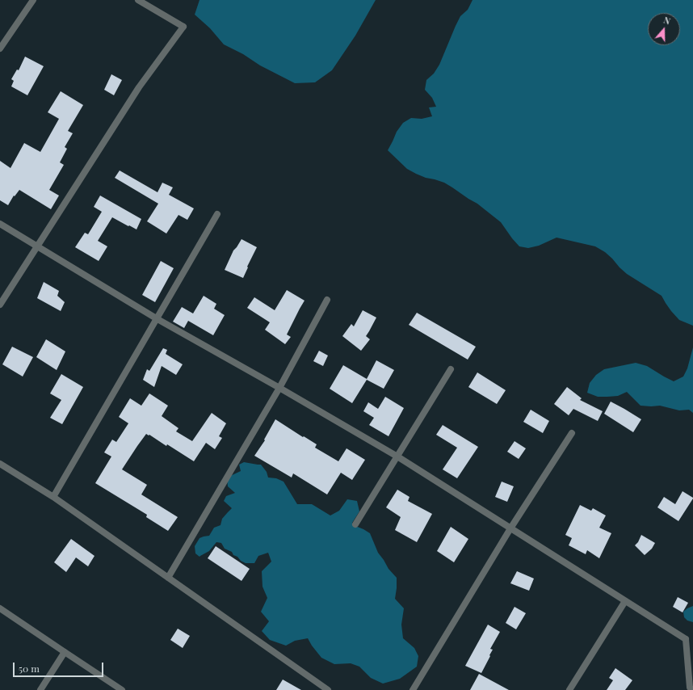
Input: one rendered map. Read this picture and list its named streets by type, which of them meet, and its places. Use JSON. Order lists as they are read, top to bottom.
{
  "scale_bar": "50 m",
  "north": "top"
}
